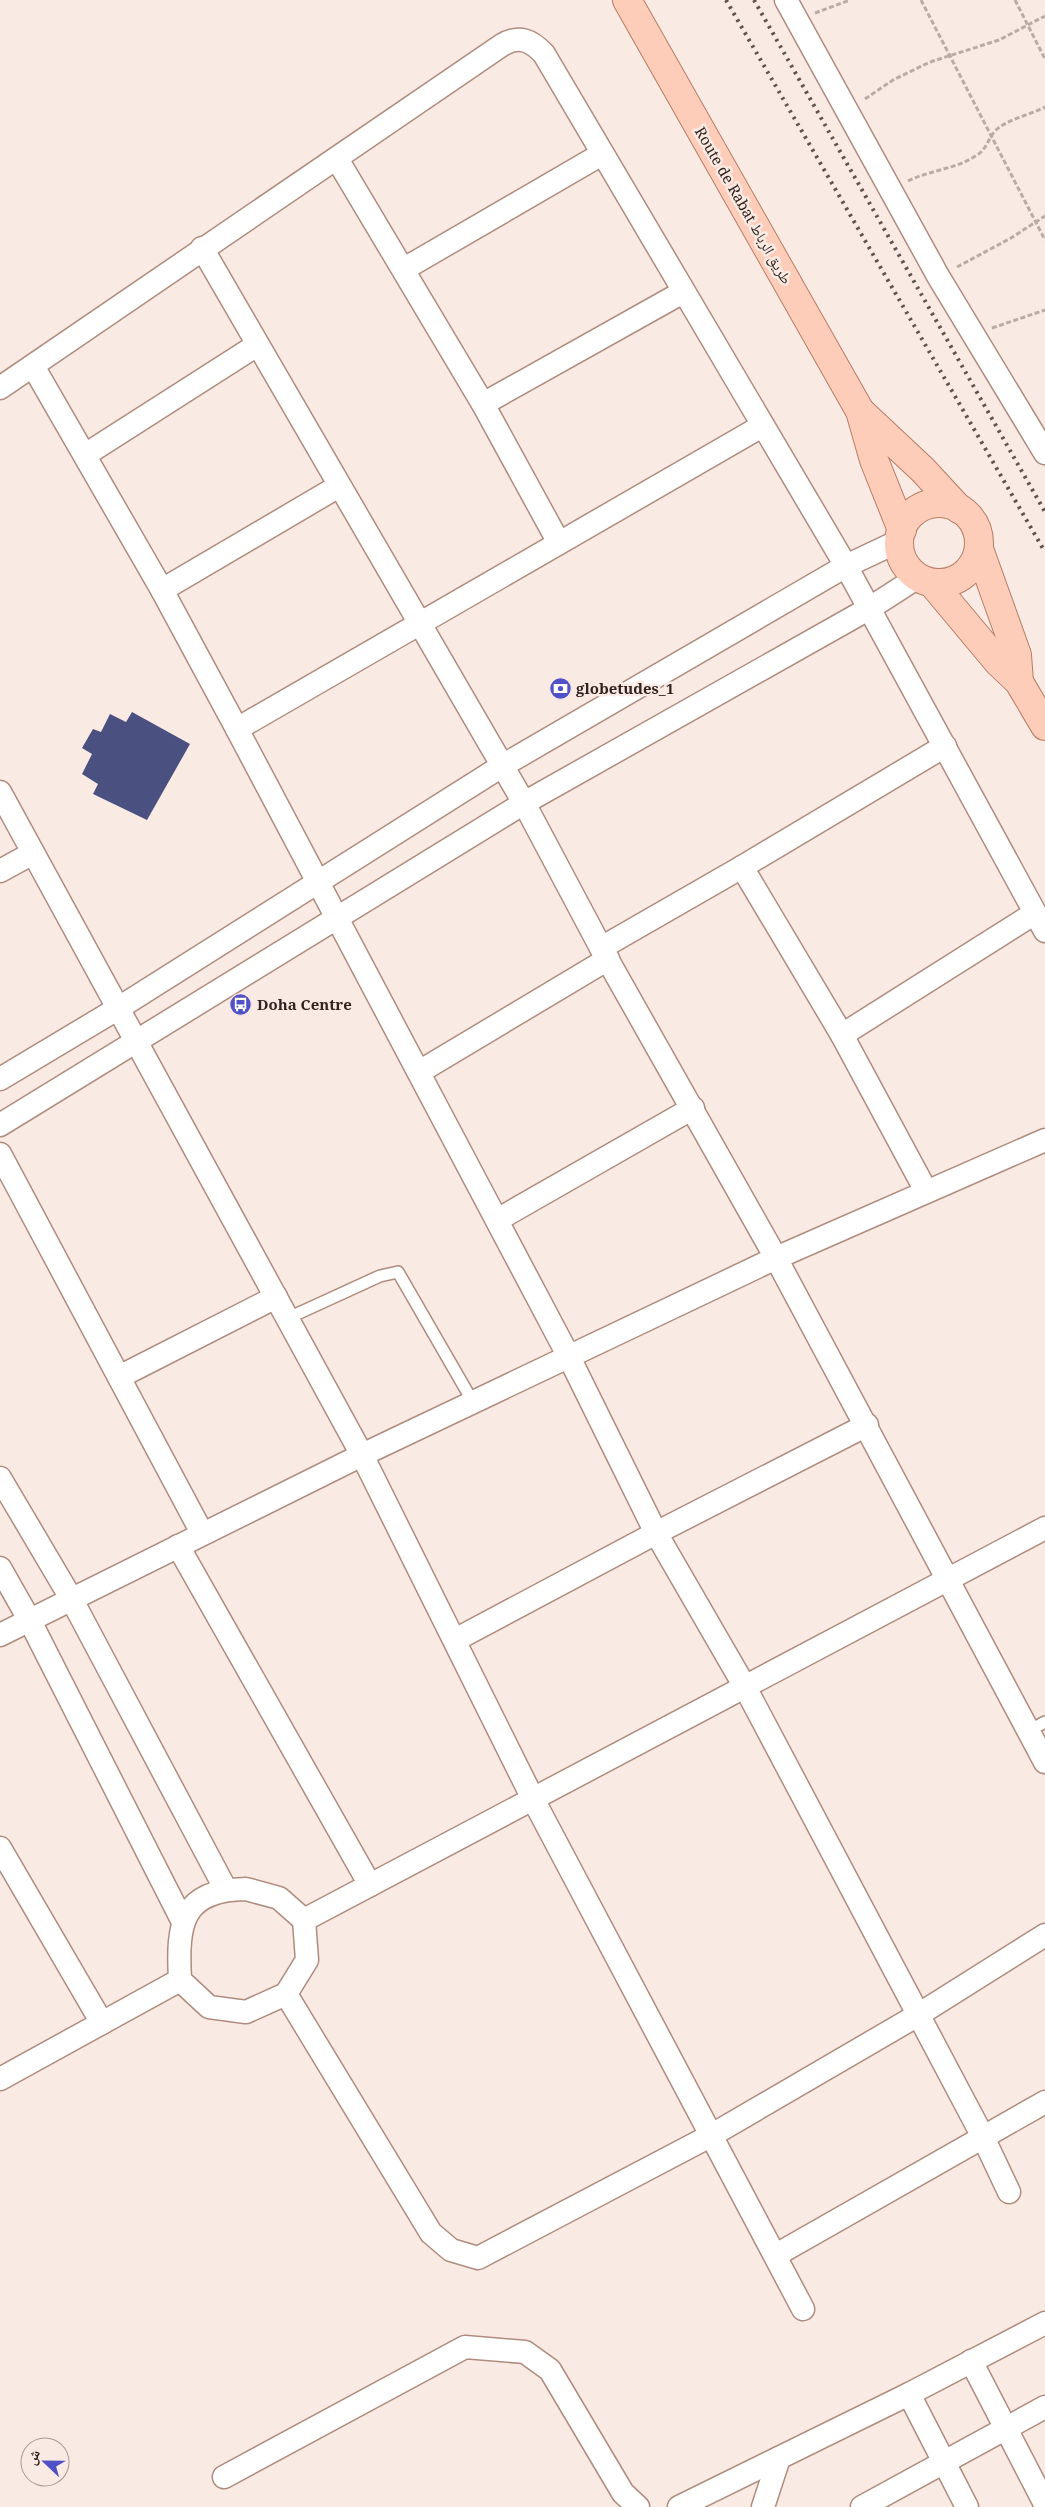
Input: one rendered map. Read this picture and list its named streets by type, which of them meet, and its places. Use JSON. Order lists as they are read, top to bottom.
{
  "streets": {
    "main road": ["Route de Rabat طريق الرباط"]
  },
  "places": {
    "bank": ["globetudes_1"],
    "bus stop": ["Doha Centre"]
  },
  "north": "left"
}
